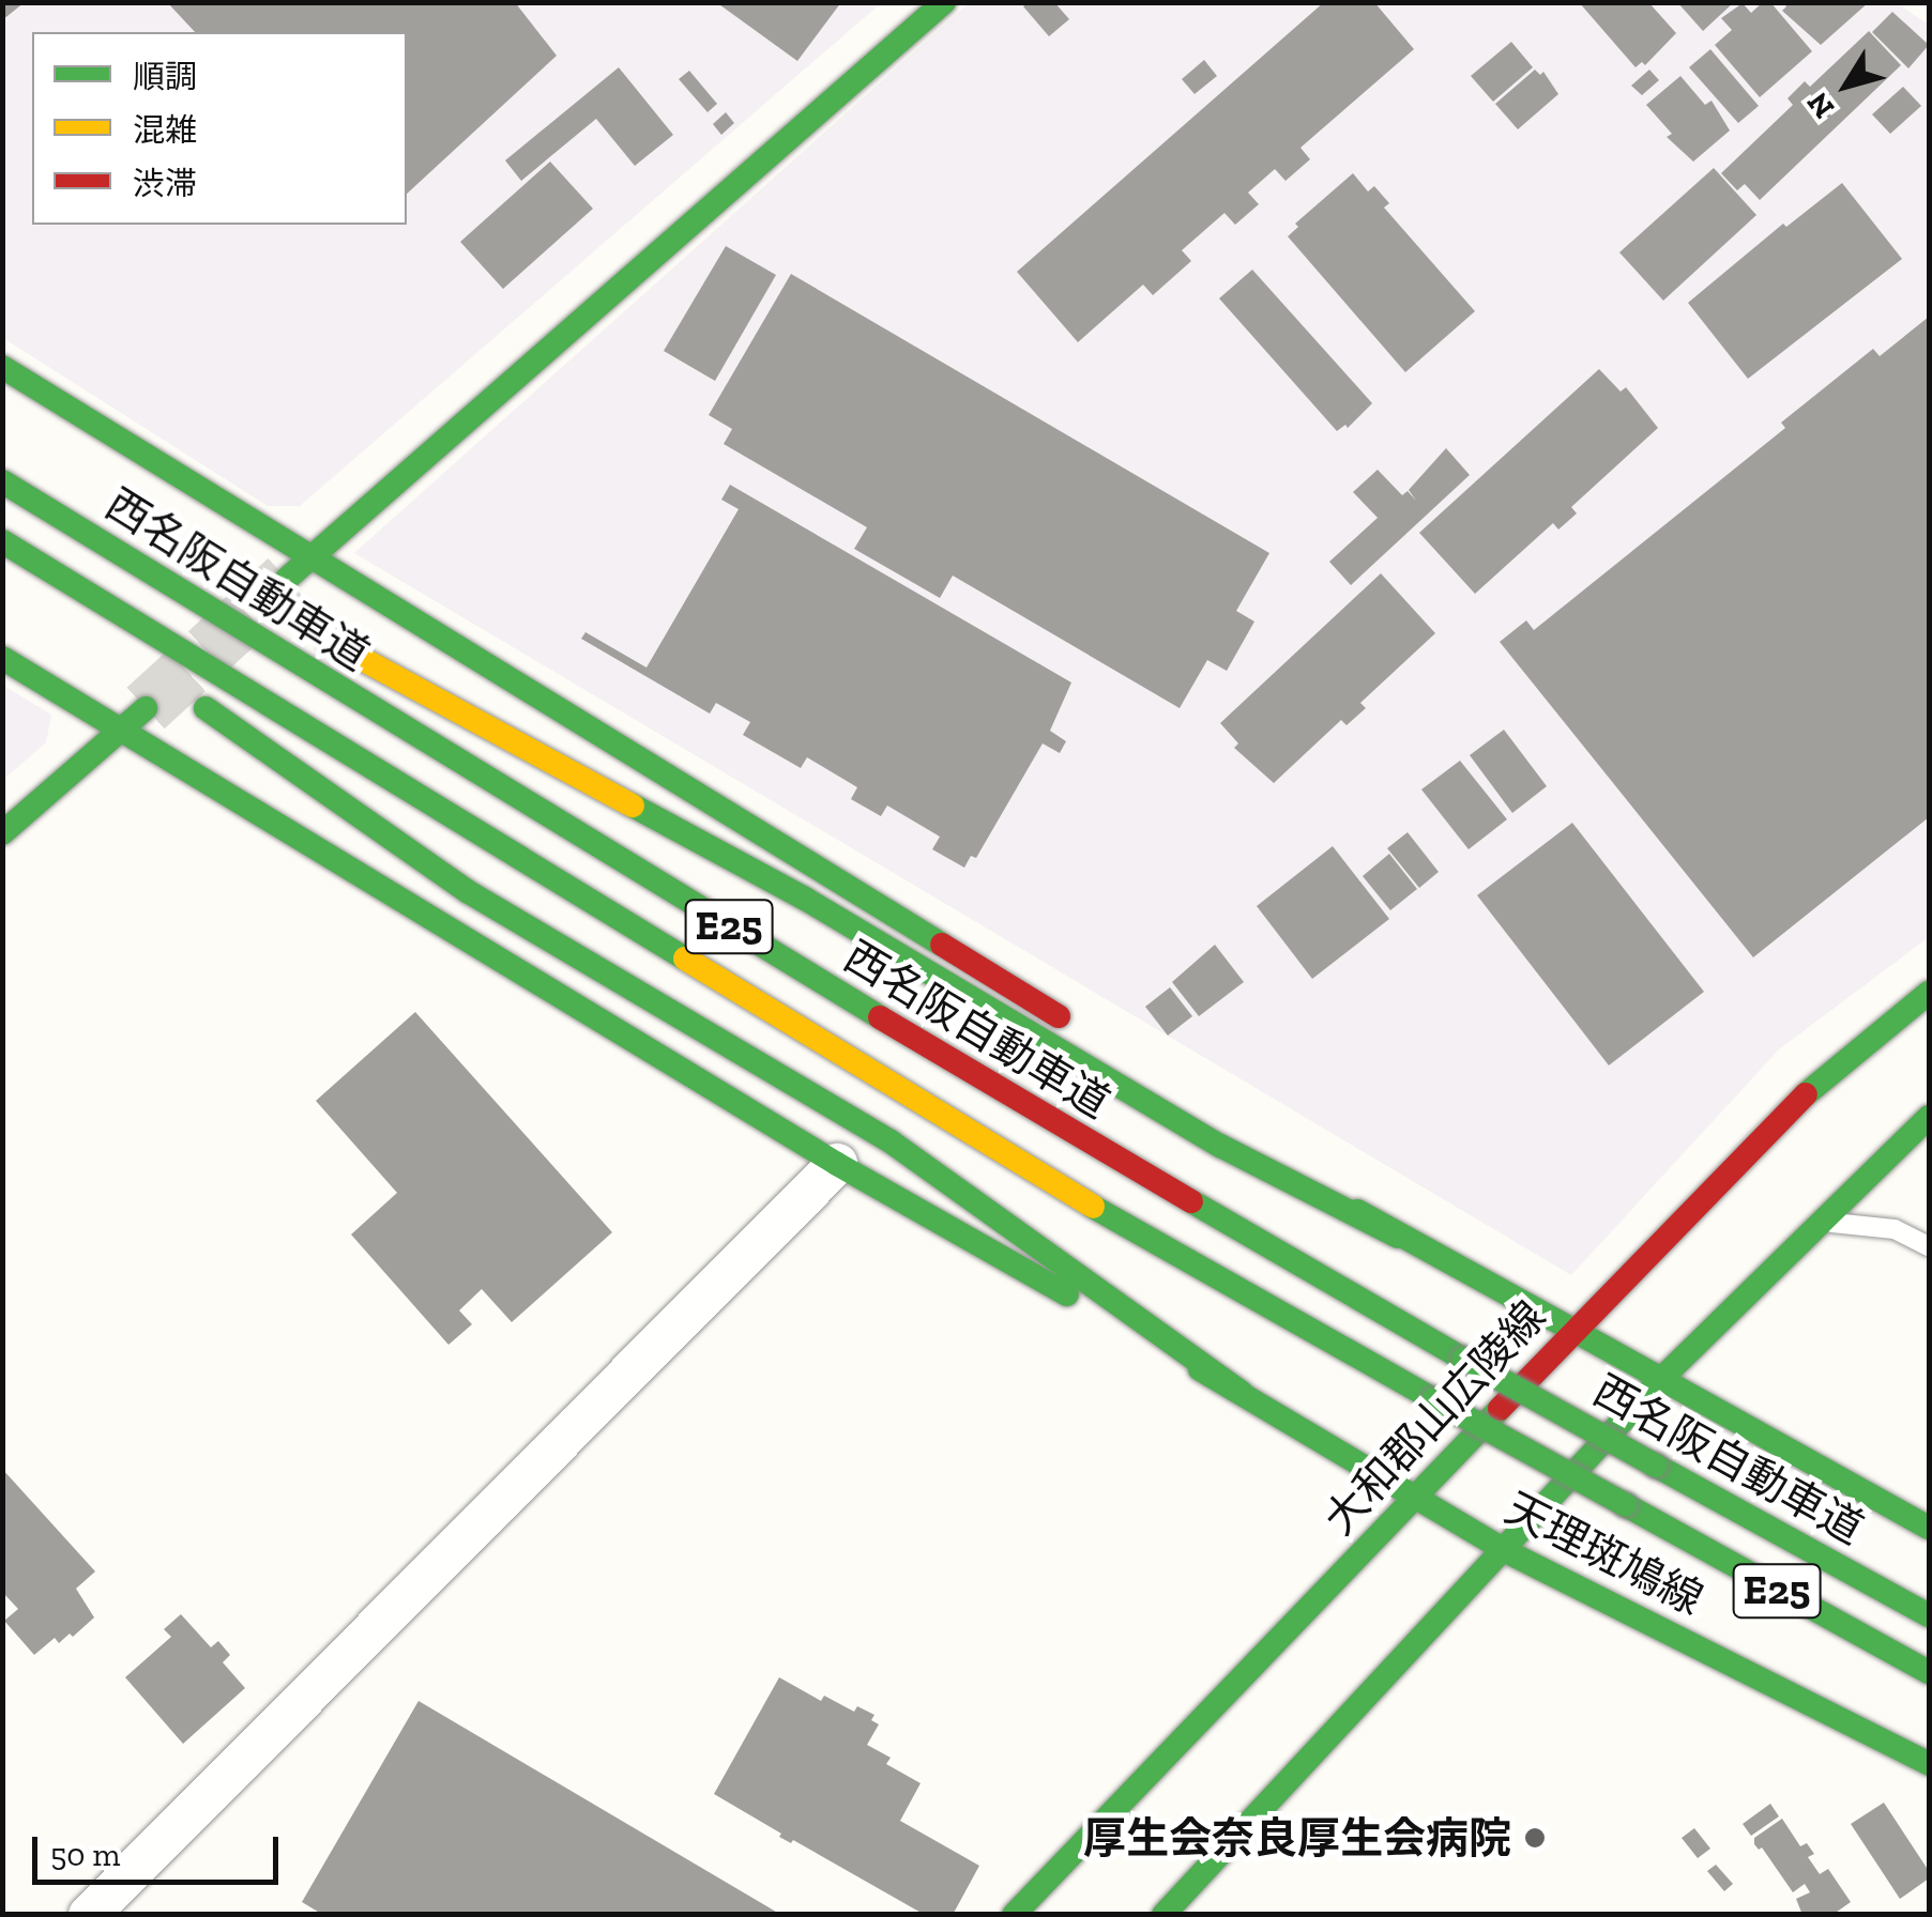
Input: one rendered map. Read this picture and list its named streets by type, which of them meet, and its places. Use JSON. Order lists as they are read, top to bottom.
{
  "streets": {
    "main road": [
      "西名阪自動車道",
      "E25",
      "大和郡山広陵線",
      "天理斑鳩線"
    ]
  },
  "crossings": [
    ["大和郡山広陵線", "天理斑鳩線"]
  ],
  "places": ["厚生会奈良厚生会病院"],
  "legend": ["順調", "混雑", "渋滞"],
  "scale_bar": "50 m",
  "north": "bottom left"
}
